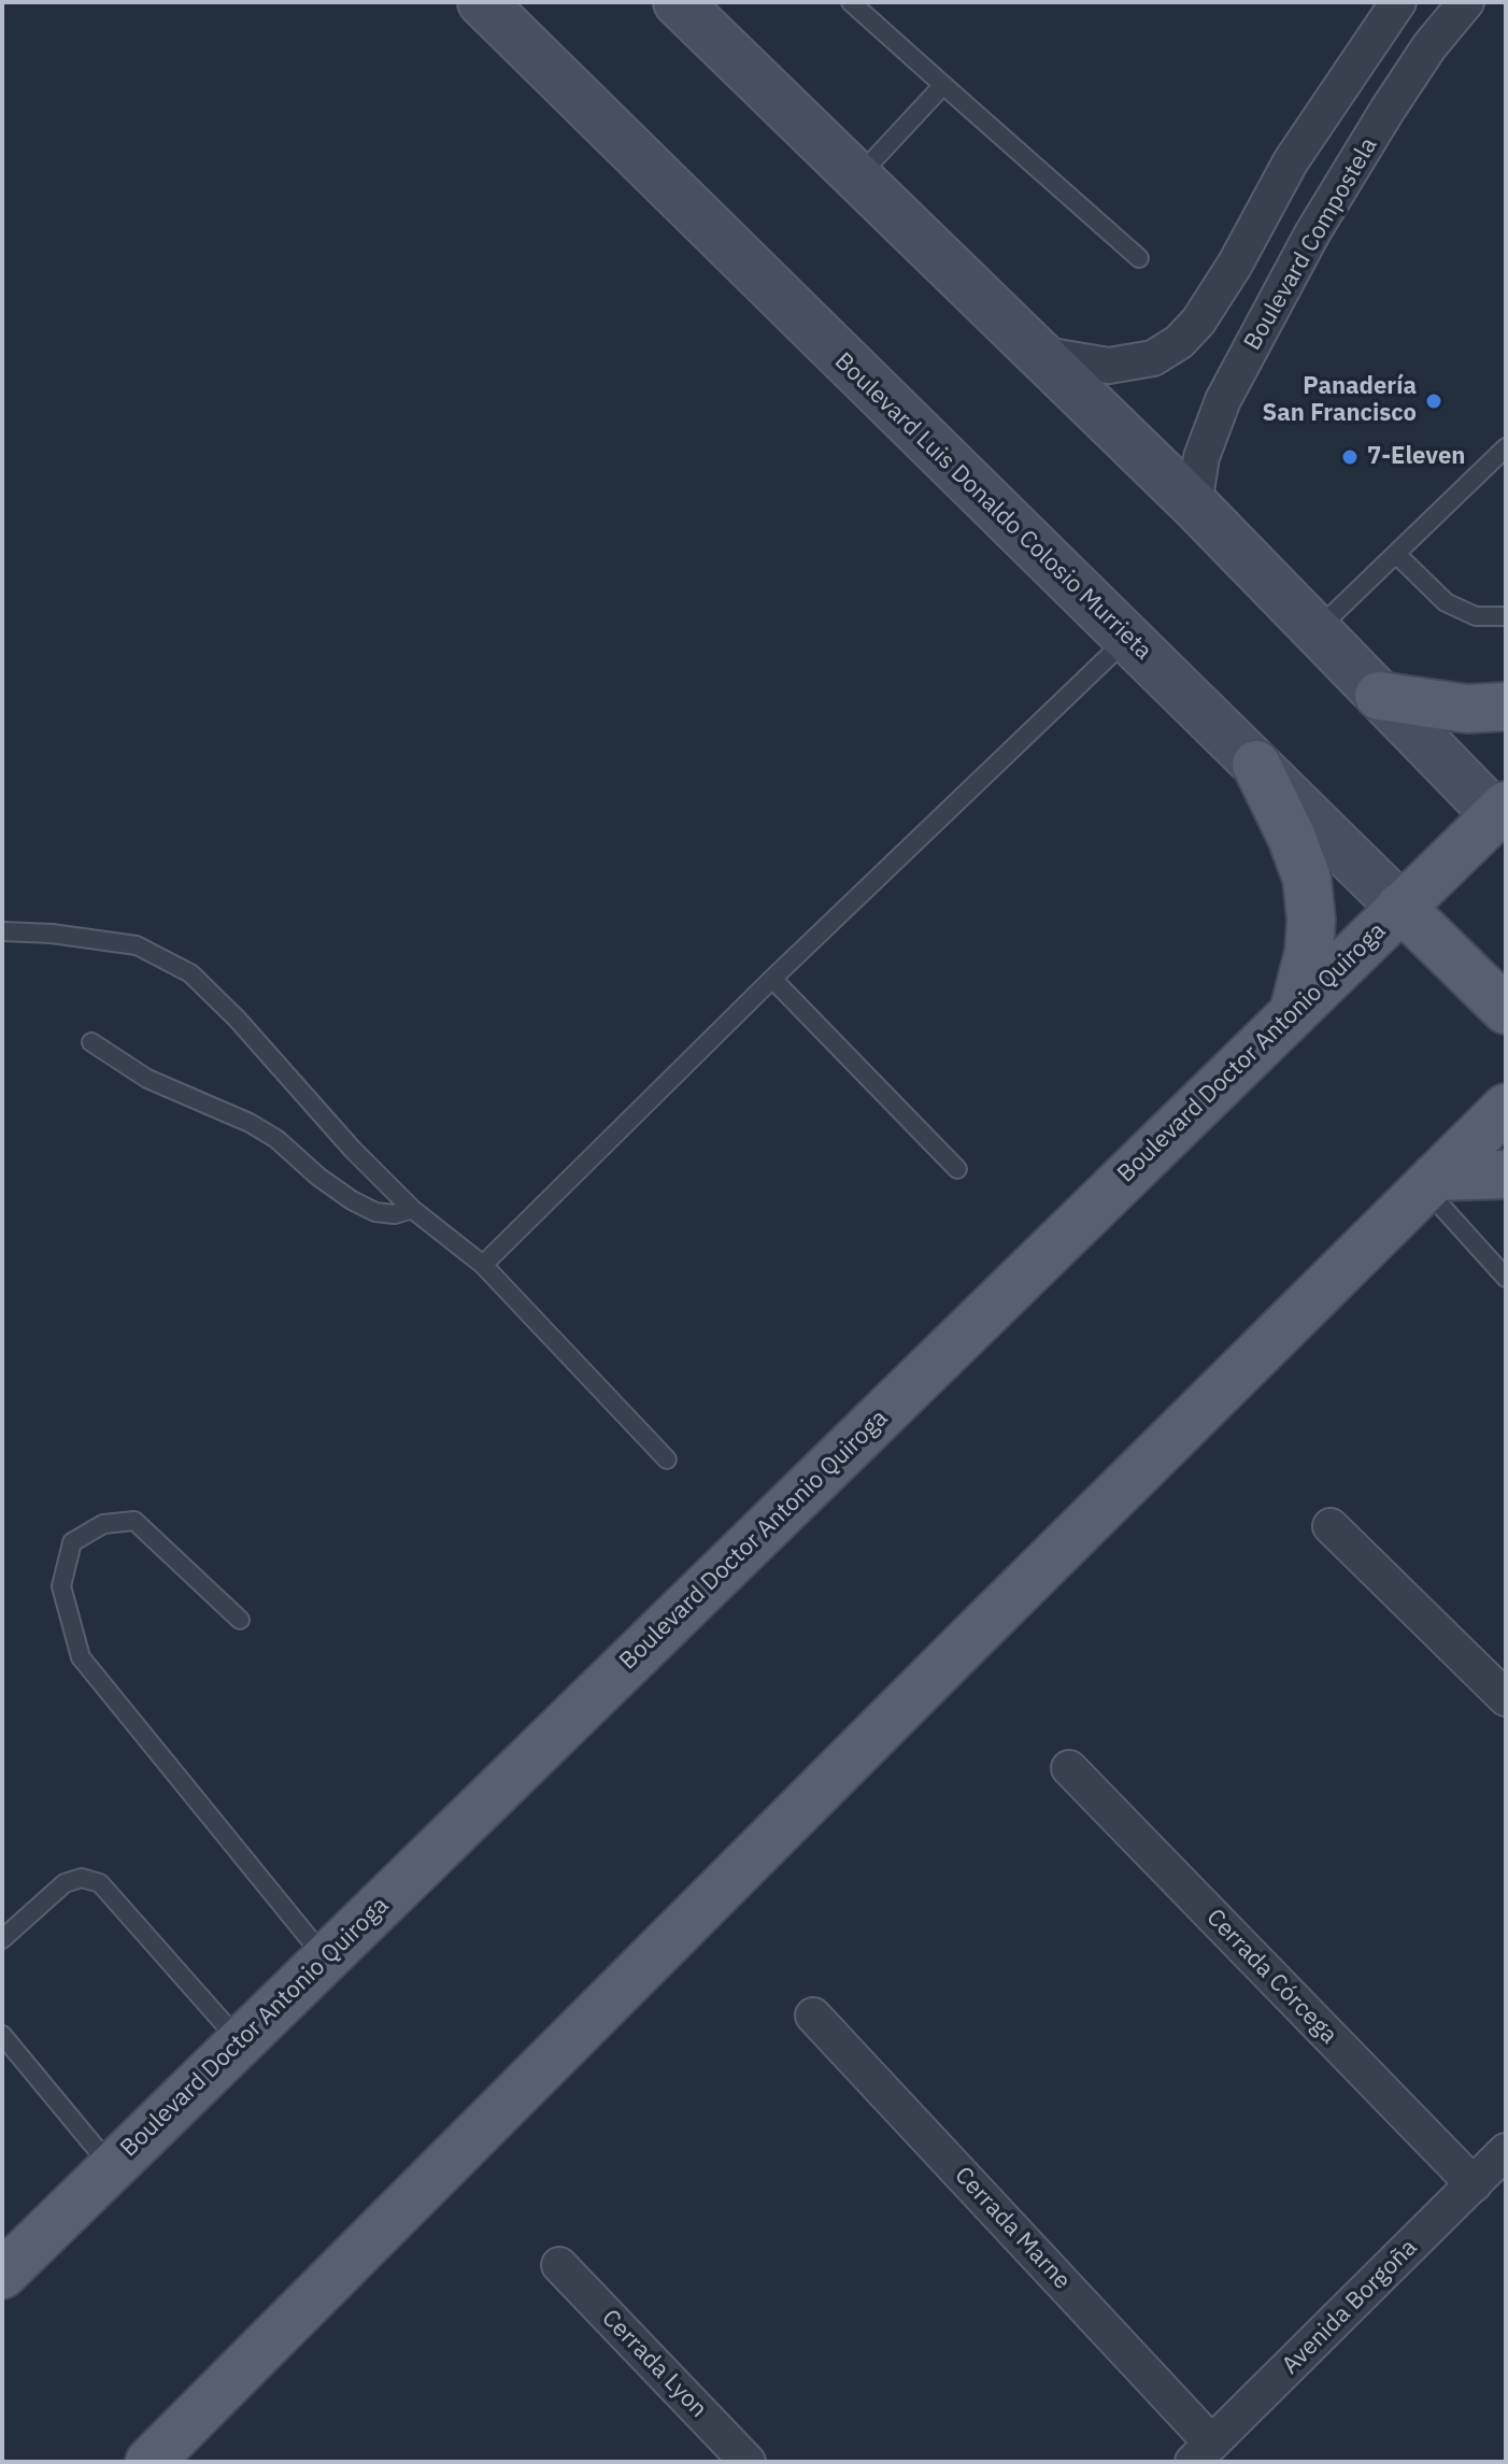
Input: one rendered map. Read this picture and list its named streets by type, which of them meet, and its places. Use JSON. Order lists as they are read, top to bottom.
{
  "streets": {
    "main road": ["Boulevard Luis Donaldo Colosio Murrieta", "Boulevard Doctor Antonio Quiroga"],
    "street": [
      "Boulevard Compostela",
      "Cerrada Córcega",
      "Cerrada Marne",
      "Avenida Borgoña",
      "Cerrada Lyon"
    ]
  },
  "crossings": [
    ["Boulevard Luis Donaldo Colosio Murrieta", "Boulevard Doctor Antonio Quiroga"],
    ["Cerrada Córcega", "Avenida Borgoña"],
    ["Cerrada Marne", "Avenida Borgoña"]
  ],
  "places": ["Panadería San Francisco", "7-Eleven"]
}
